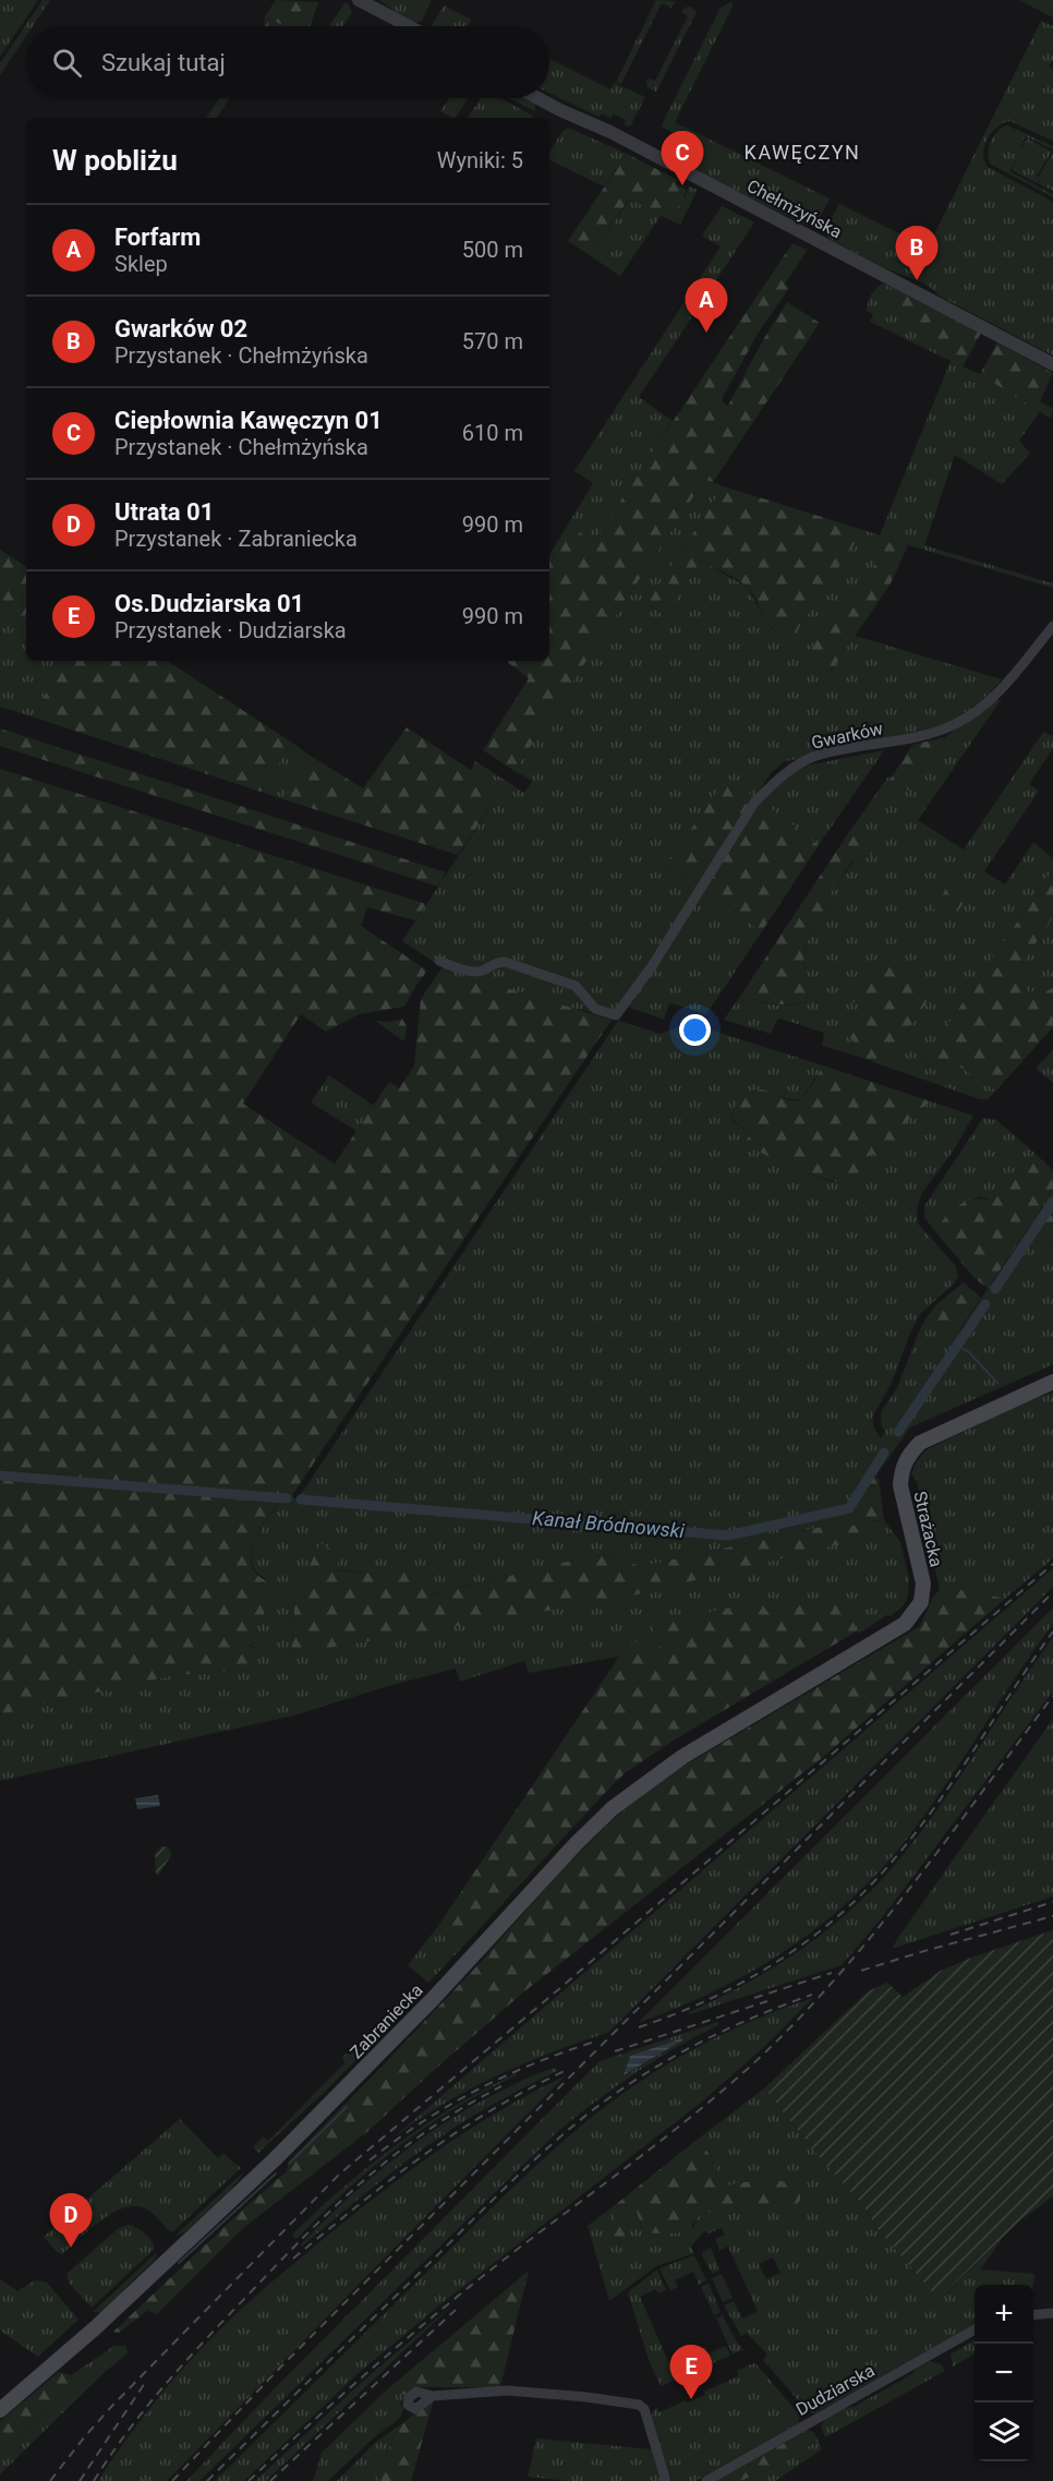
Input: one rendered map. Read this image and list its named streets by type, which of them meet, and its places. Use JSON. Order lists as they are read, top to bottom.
{
  "streets": {
    "main road": ["Strażacka", "Zabraniecka"],
    "street": ["Chełmżyńska", "Gwarków", "Dudziarska"]
  },
  "crossings": [
    ["Strażacka", "Zabraniecka"]
  ],
  "districts": ["KAWĘCZYN"],
  "water": ["Kanał Bródnowski"],
  "page": {
    "search": "Szukaj tutaj",
    "heading": ["W pobliżu", "Wyniki: 5"],
    "pins": [
      "C",
      "B",
      "A",
      "D",
      "E"
    ],
    "list": [
      {
        "mark": "A",
        "name": "Forfarm",
        "note": "Sklep",
        "value": "500 m"
      },
      {
        "mark": "B",
        "name": "Gwarków 02",
        "note": "Przystanek · Chełmżyńska",
        "value": "570 m"
      },
      {
        "mark": "C",
        "name": "Ciepłownia Kawęczyn 01",
        "note": "Przystanek · Chełmżyńska",
        "value": "610 m"
      },
      {
        "mark": "D",
        "name": "Utrata 01",
        "note": "Przystanek · Zabraniecka",
        "value": "990 m"
      },
      {
        "mark": "E",
        "name": "Os.Dudziarska 01",
        "note": "Przystanek · Dudziarska",
        "value": "990 m"
      }
    ],
    "map_buttons": ["+", "−"]
  }
}
